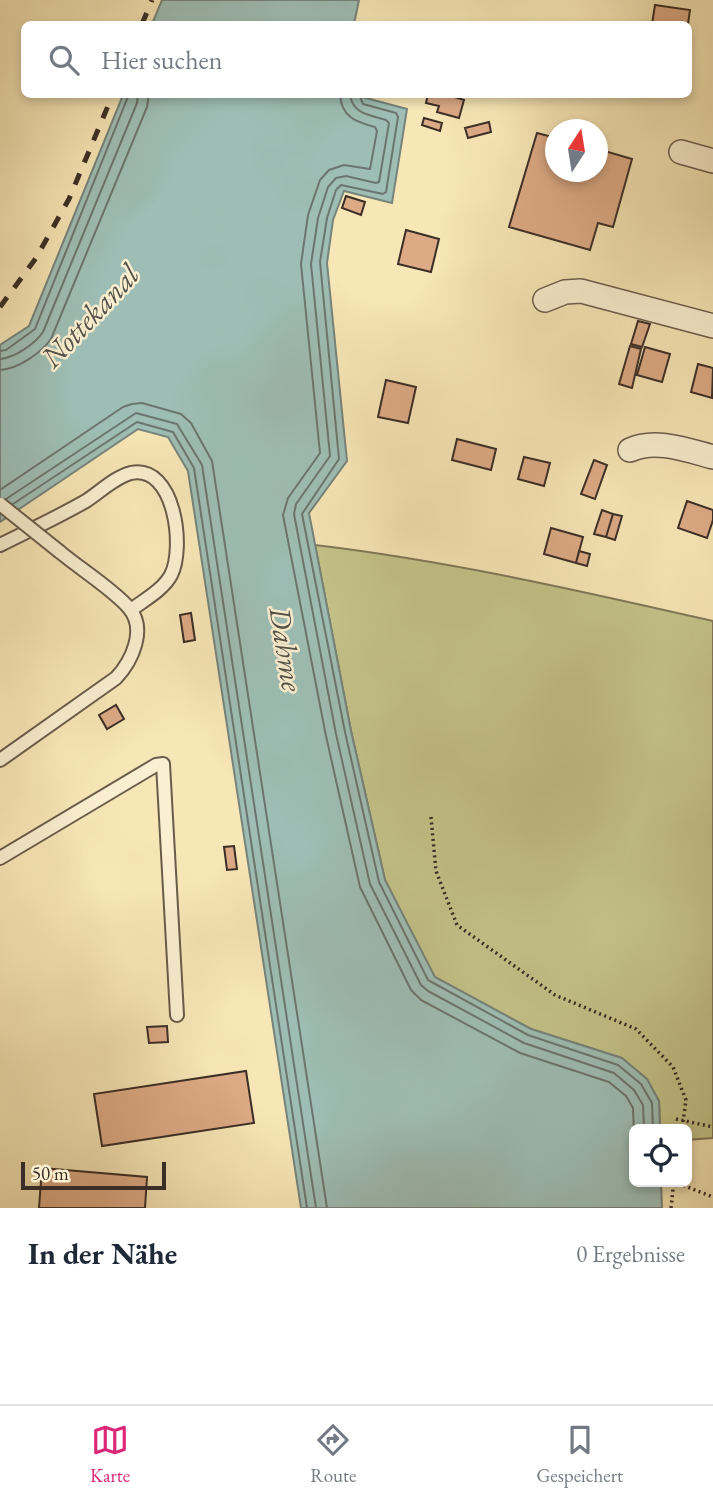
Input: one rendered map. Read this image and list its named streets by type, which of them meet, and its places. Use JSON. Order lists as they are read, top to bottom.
{
  "water": ["Nottekanal", "Dahme"],
  "scale_bar": "50 m",
  "north": "top",
  "page": {
    "search": "Hier suchen",
    "scale": "50 m",
    "heading": ["In der Nähe", "0 Ergebnisse"],
    "nav": ["Karte", "Route", "Gespeichert"]
  }
}
